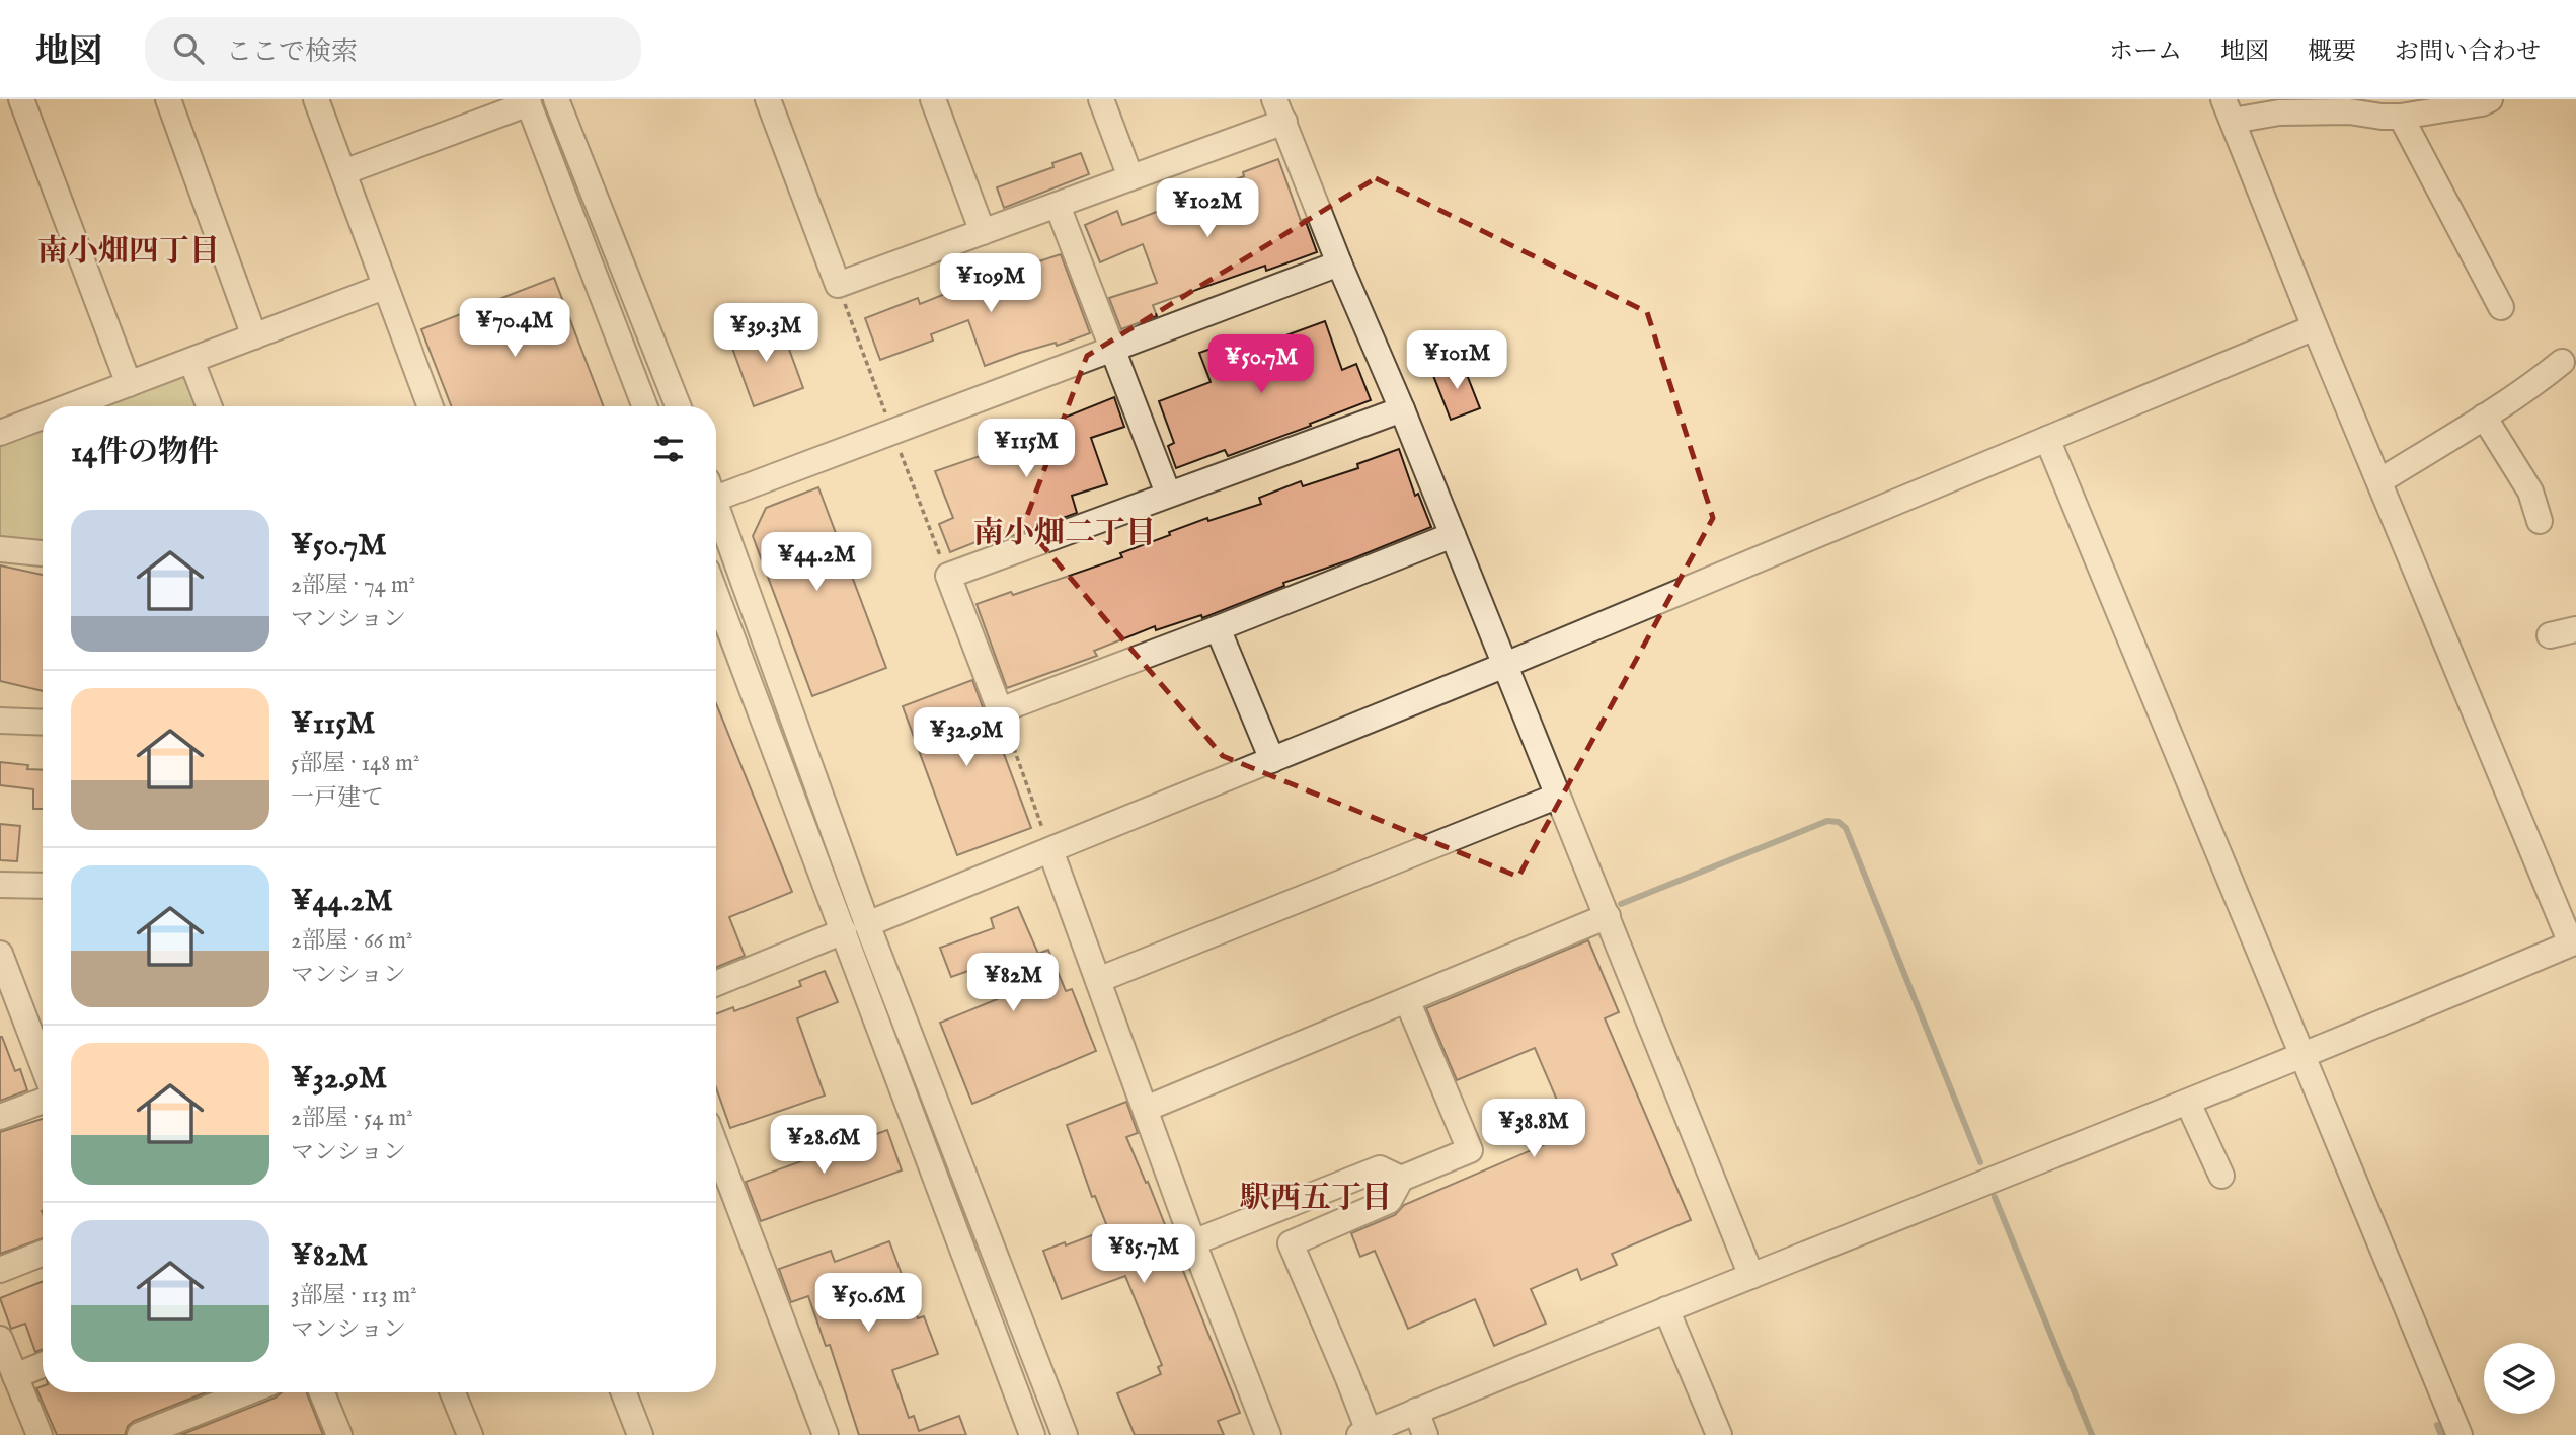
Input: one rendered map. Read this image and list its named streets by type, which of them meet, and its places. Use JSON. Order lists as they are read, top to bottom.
{
  "districts": ["南小畑四丁目", "南小畑二丁目", "駅西五丁目"],
  "page": {
    "header": "地図",
    "search": "ここで検索",
    "nav": [
      "ホーム",
      "地図",
      "概要",
      "お問い合わせ"
    ],
    "price": [
      "¥102M",
      "¥109M",
      "¥70.4M",
      "¥39.3M",
      "¥101M",
      "¥50.7M",
      "¥115M",
      "¥44.2M",
      "¥32.9M",
      "¥82M",
      "¥38.8M",
      "¥28.6M",
      "¥85.7M",
      "¥50.6M"
    ],
    "heading": "14件の物件",
    "list": [
      {
        "name": "¥50.7M",
        "note": "2部屋 · 74 m² · マンション"
      },
      {
        "name": "¥115M",
        "note": "5部屋 · 148 m² · 一戸建て"
      },
      {
        "name": "¥44.2M",
        "note": "2部屋 · 66 m² · マンション"
      },
      {
        "name": "¥32.9M",
        "note": "2部屋 · 54 m² · マンション"
      },
      {
        "name": "¥82M",
        "note": "3部屋 · 113 m² · マンション"
      }
    ]
  }
}
